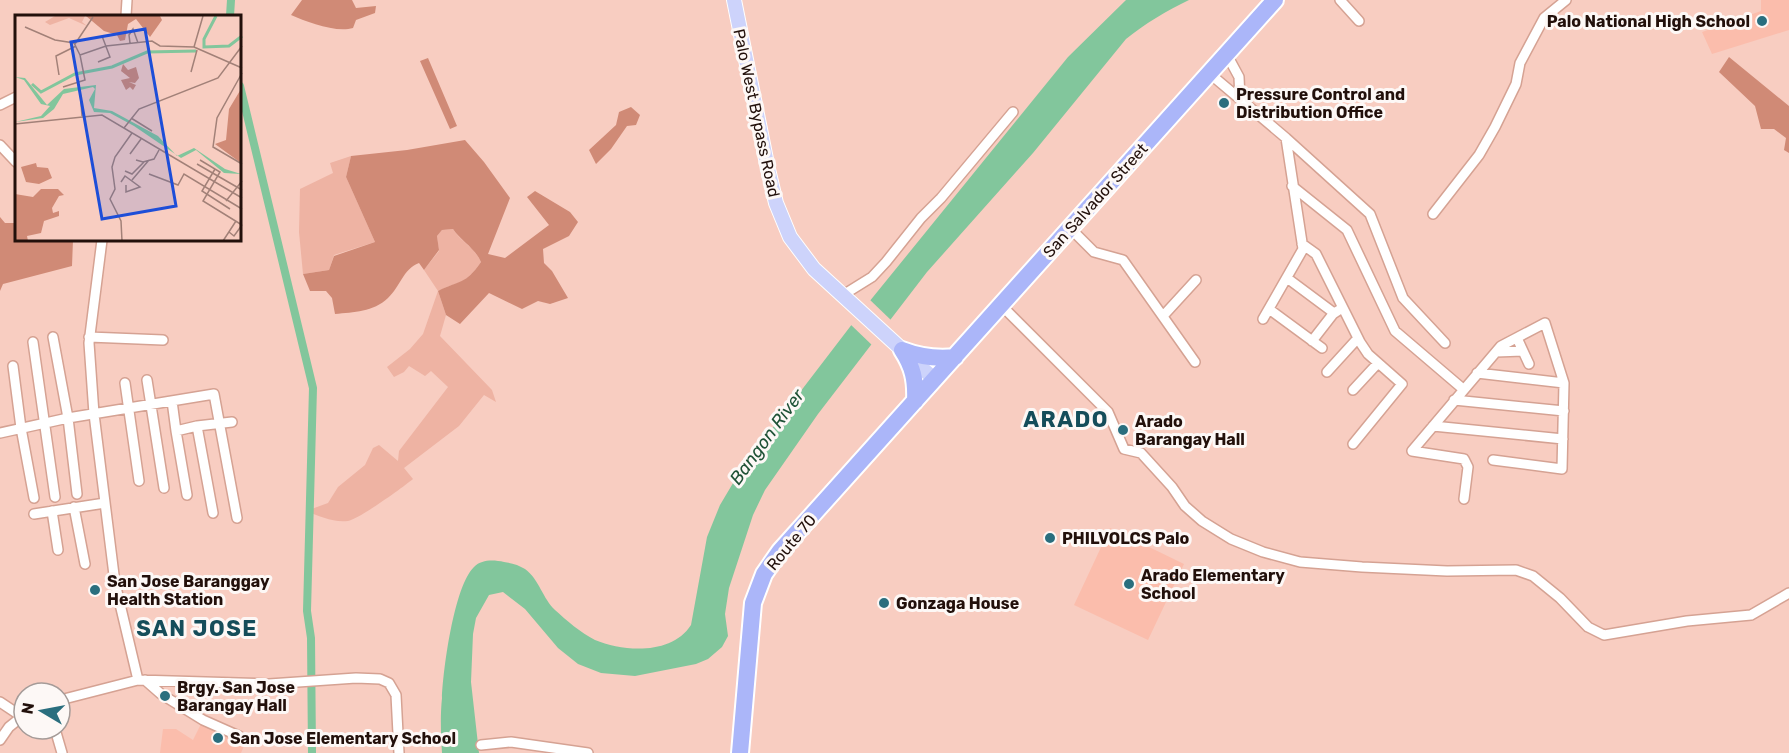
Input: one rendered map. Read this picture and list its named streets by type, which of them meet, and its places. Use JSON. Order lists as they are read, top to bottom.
{
  "streets": {
    "highway": ["San Salvador Street", "Route 70"],
    "main road": ["Palo West Bypass Road"]
  },
  "crossings": [
    ["Palo West Bypass Road", "San Salvador Street"],
    ["San Salvador Street", "Route 70"]
  ],
  "districts": ["ARADO", "SAN JOSE"],
  "water": ["Bangon River"],
  "places": [
    "Palo National High School",
    "Pressure Control and Distribution Office",
    "Arado Barangay Hall",
    "PHILVOLCS Palo",
    "Arado Elementary School",
    "San Jose Baranggay Health Station",
    "Gonzaga House",
    "Brgy. San Jose Barangay Hall",
    "San Jose Elementary School"
  ],
  "north": "left"
}
